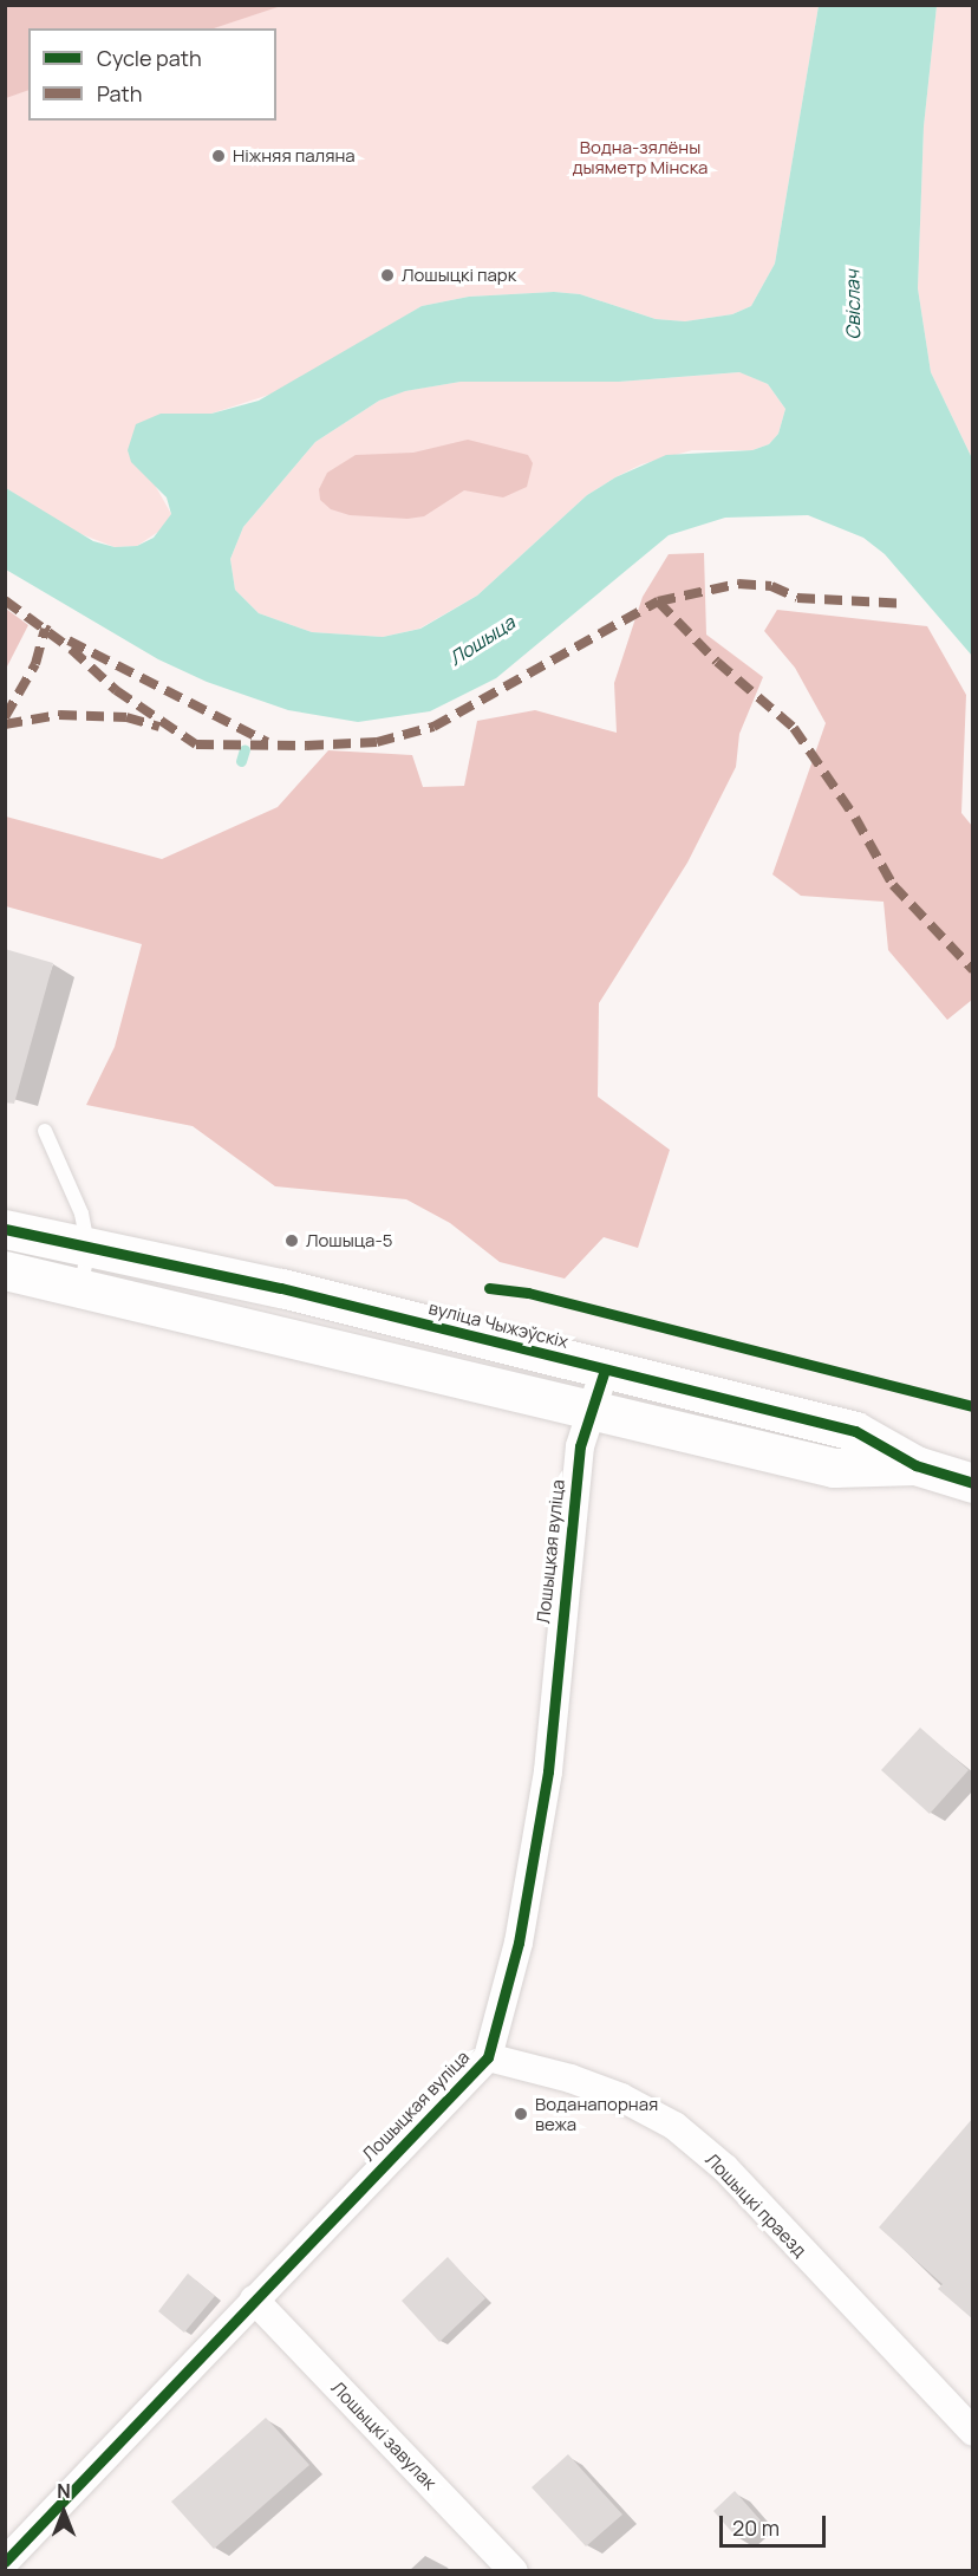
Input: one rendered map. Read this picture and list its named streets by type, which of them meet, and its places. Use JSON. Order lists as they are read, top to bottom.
{
  "streets": {
    "street": [
      "вуліца Чыжэўскіх",
      "Лошыцкая вуліца",
      "Лошыцкі праезд",
      "Лошыцкі завулак"
    ]
  },
  "crossings": [
    ["вуліца Чыжэўскіх", "Лошыцкая вуліца"],
    ["Лошыцкая вуліца", "Лошыцкі праезд"],
    ["Лошыцкая вуліца", "Лошыцкі завулак"]
  ],
  "water": ["Свіслач", "Лошыца"],
  "parks": ["Водна-зялёны дыяметр Мінска"],
  "places": [
    "Ніжняя паляна",
    "Лошыцкі парк",
    "Лошыца-5",
    "Воданапорная вежа"
  ],
  "legend": ["Cycle path", "Path"],
  "scale_bar": "20 m",
  "north": "top"
}
